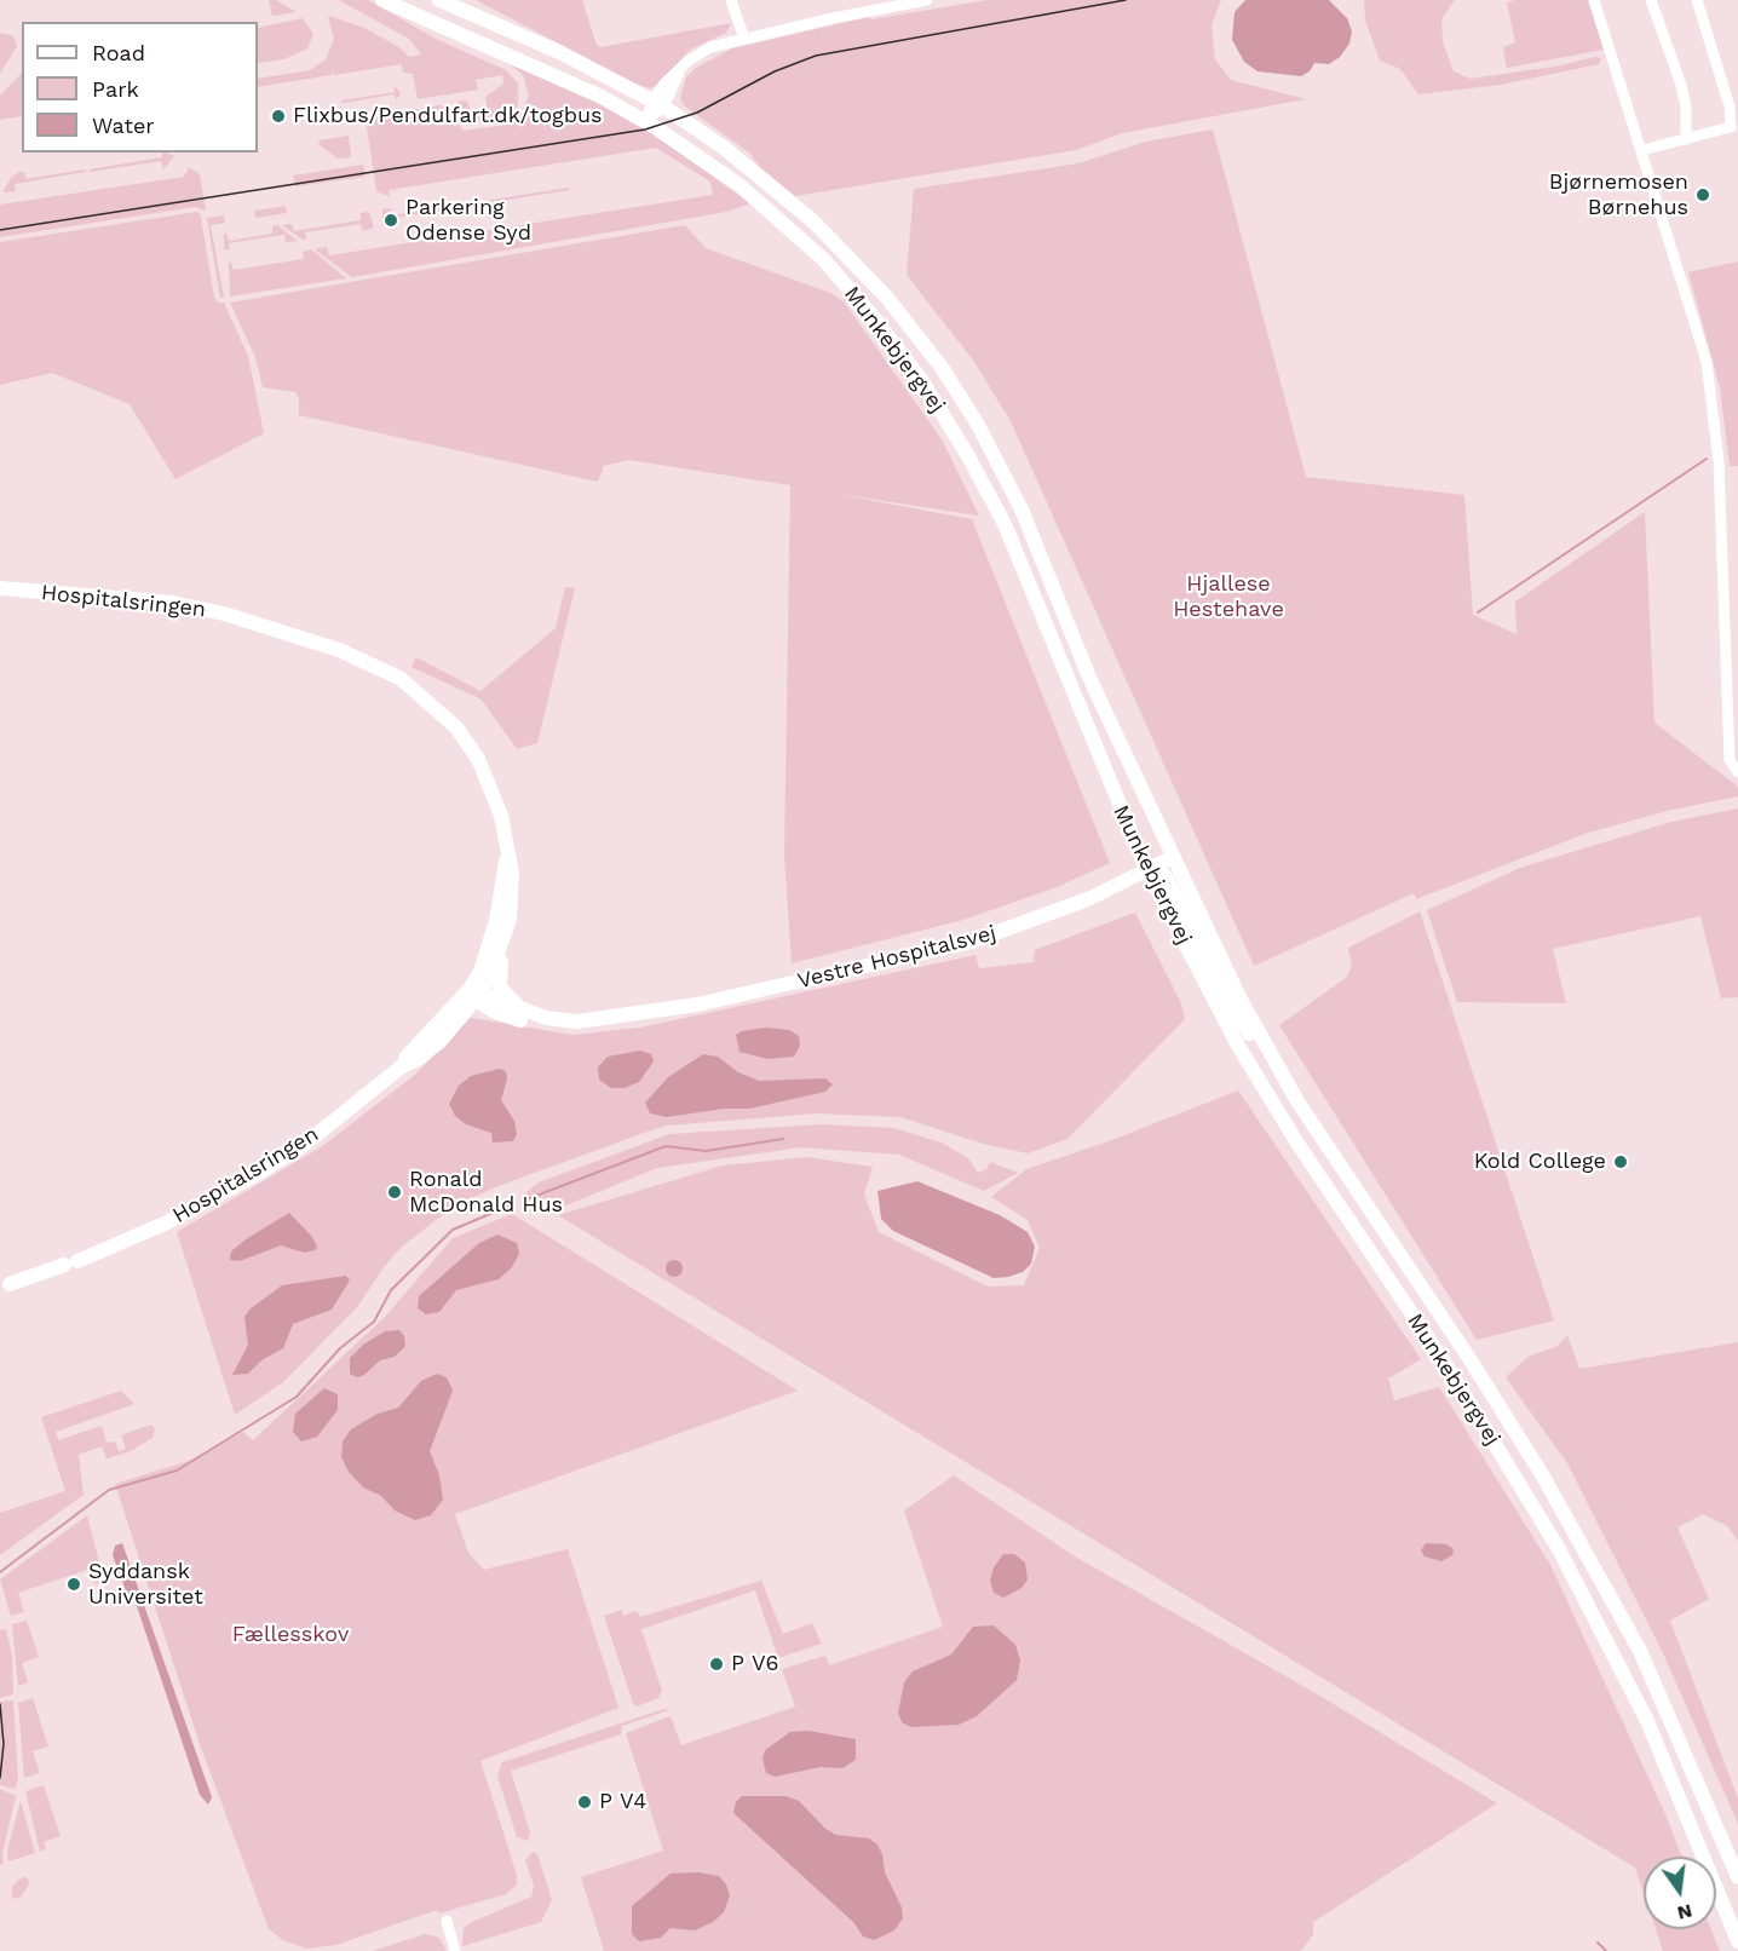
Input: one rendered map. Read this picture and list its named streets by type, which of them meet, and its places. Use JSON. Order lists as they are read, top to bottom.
{
  "streets": {
    "street": ["Munkebjergvej", "Hospitalsringen", "Vestre Hospitalsvej"]
  },
  "crossings": [
    ["Munkebjergvej", "Vestre Hospitalsvej"],
    ["Hospitalsringen", "Vestre Hospitalsvej"]
  ],
  "parks": ["Hjallese Hestehave", "Fællesskov"],
  "places": [
    "Flixbus/Pendulfart.dk/togbus",
    "Bjørnemosen Børnehus",
    "Parkering Odense Syd",
    "Kold College",
    "Ronald McDonald Hus",
    "Syddansk Universitet",
    "P V6",
    "P V4"
  ],
  "legend": ["Road", "Park", "Water"],
  "north": "bottom"
}
